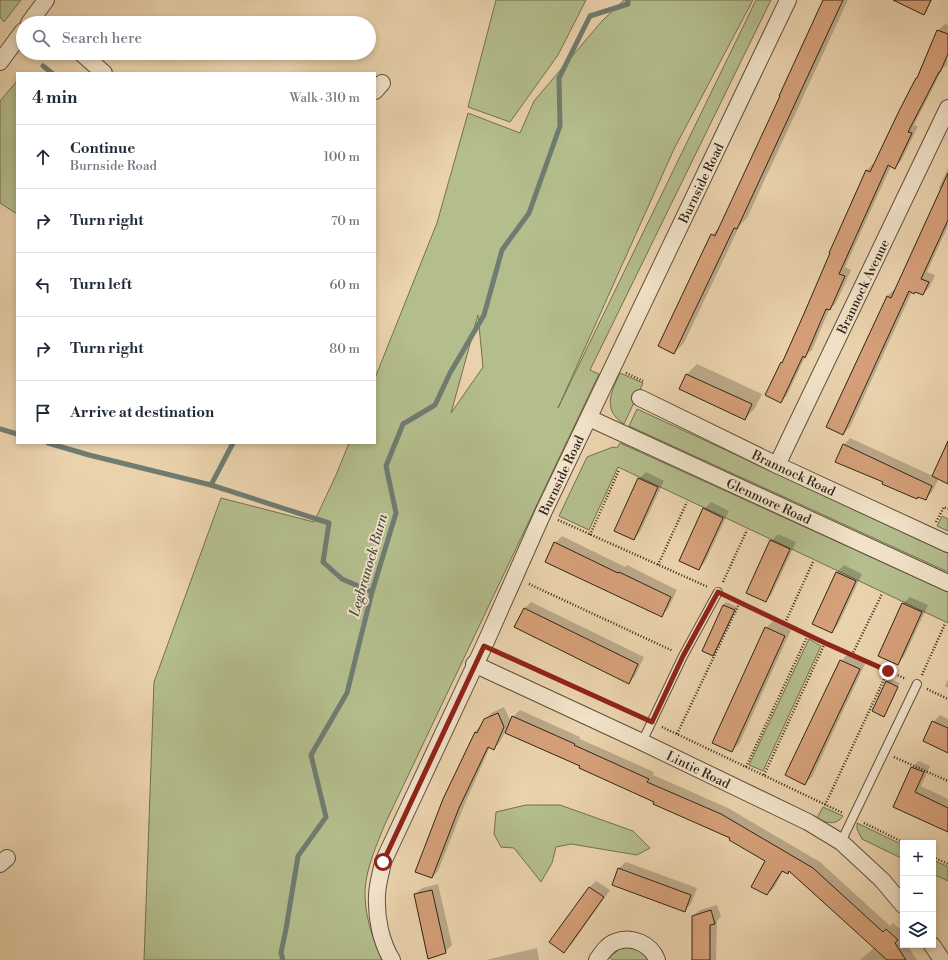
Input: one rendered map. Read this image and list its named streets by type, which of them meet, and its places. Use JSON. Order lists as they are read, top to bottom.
{
  "streets": {
    "street": [
      "Burnside Road",
      "Brannock Avenue",
      "Brannock Road",
      "Glenmore Road",
      "Lintie Road"
    ]
  },
  "crossings": [
    ["Burnside Road", "Glenmore Road"],
    ["Burnside Road", "Lintie Road"],
    ["Brannock Avenue", "Brannock Road"]
  ],
  "water": ["Legbranock Burn"],
  "page": {
    "search": "Search here",
    "heading": ["4 min", "Walk · 310 m"],
    "list": [
      ["Continue", "Burnside Road", "100 m"],
      ["Turn right", "70 m"],
      ["Turn left", "60 m"],
      ["Turn right", "80 m"],
      "Arrive at destination"
    ],
    "map_buttons": ["+", "−"]
  }
}
